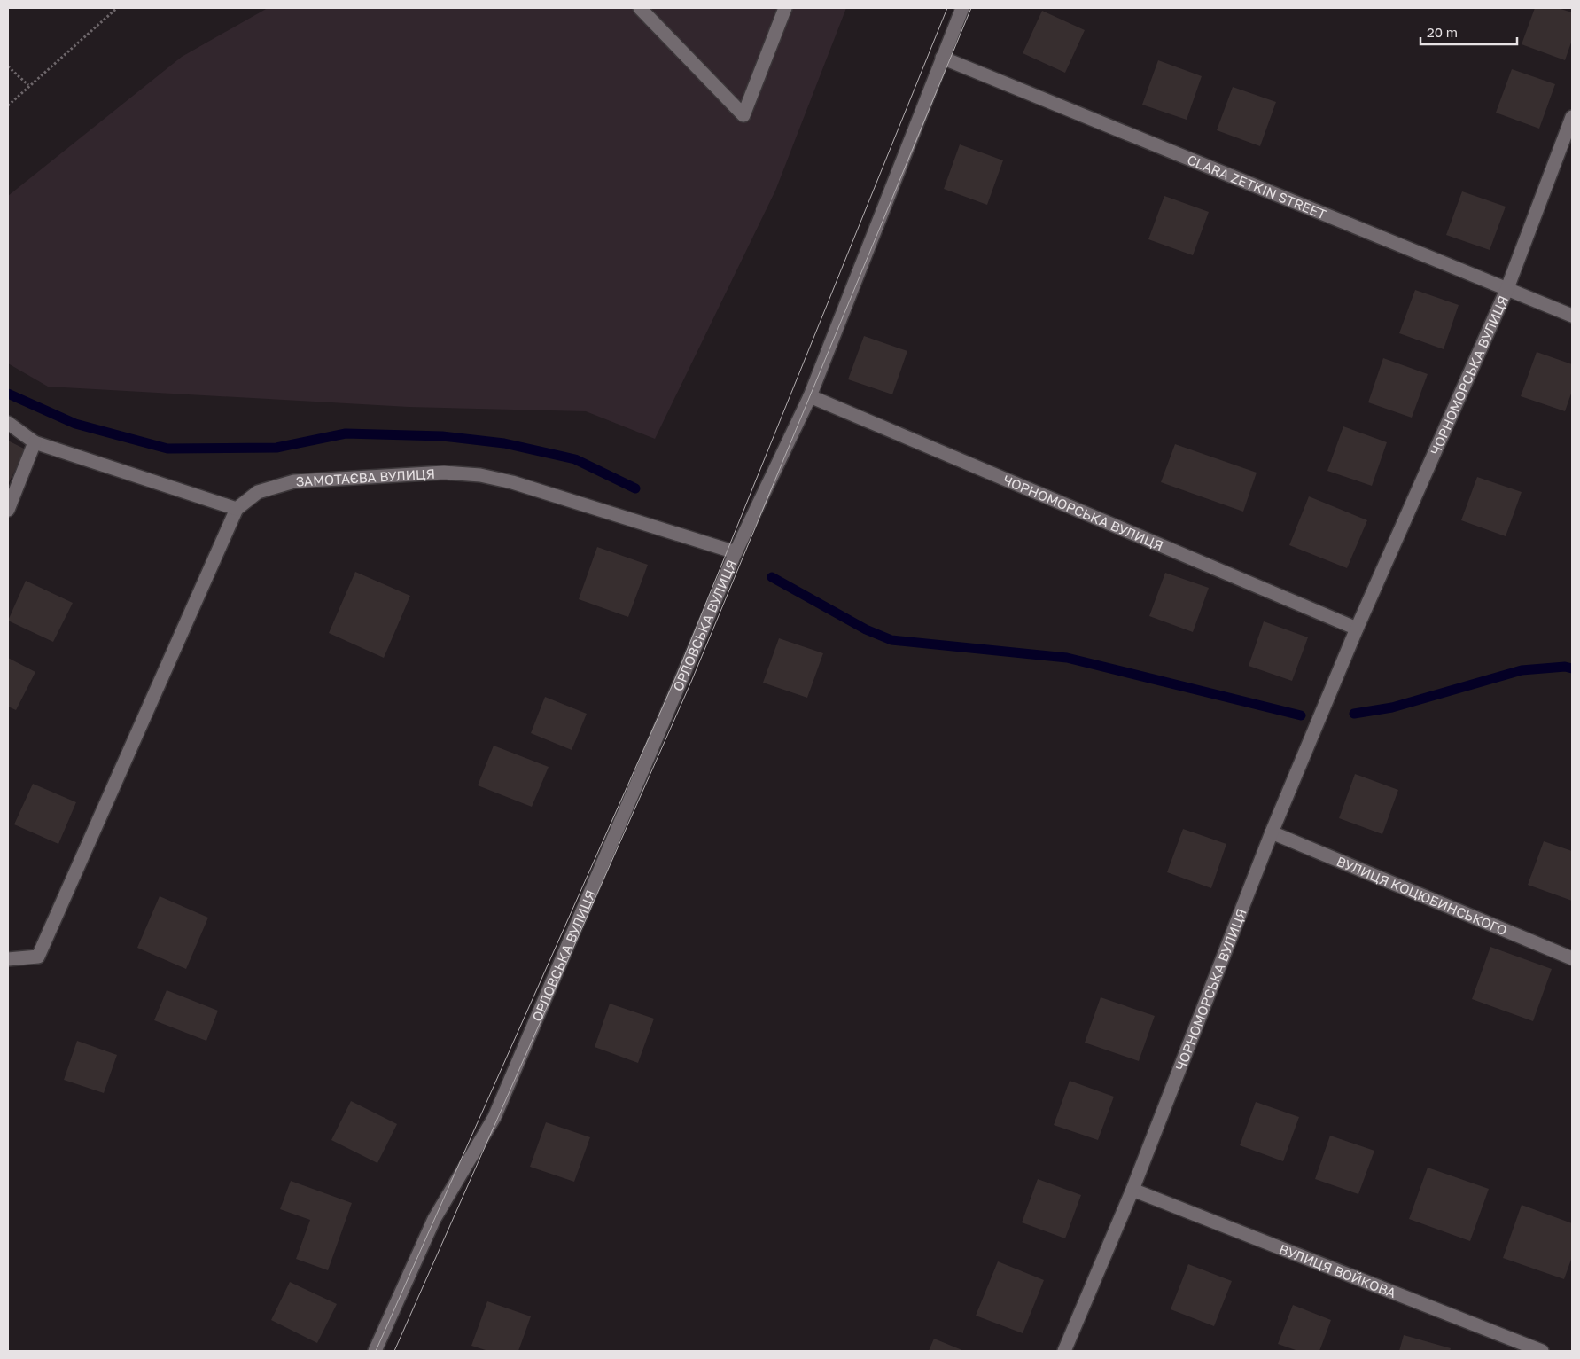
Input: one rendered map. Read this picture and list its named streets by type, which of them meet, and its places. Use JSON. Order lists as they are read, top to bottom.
{
  "streets": {
    "street": [
      "CLARA ZETKIN STREET",
      "ЧОРНОМОРСЬКА ВУЛИЦЯ",
      "ЗАМОТАЄВА ВУЛИЦЯ",
      "ОРЛОВСЬКА ВУЛИЦЯ",
      "ВУЛИЦЯ КОЦЮБИНСЬКОГО",
      "ВУЛИЦЯ ВОЙКОВА"
    ]
  },
  "crossings": [
    ["CLARA ZETKIN STREET", "ЧОРНОМОРСЬКА ВУЛИЦЯ"],
    ["CLARA ZETKIN STREET", "ОРЛОВСЬКА ВУЛИЦЯ"],
    ["ЧОРНОМОРСЬКА ВУЛИЦЯ", "ОРЛОВСЬКА ВУЛИЦЯ"],
    ["ЧОРНОМОРСЬКА ВУЛИЦЯ", "ВУЛИЦЯ КОЦЮБИНСЬКОГО"],
    ["ЧОРНОМОРСЬКА ВУЛИЦЯ", "ВУЛИЦЯ ВОЙКОВА"],
    ["ЗАМОТАЄВА ВУЛИЦЯ", "ОРЛОВСЬКА ВУЛИЦЯ"]
  ],
  "scale_bar": "20 m"
}
